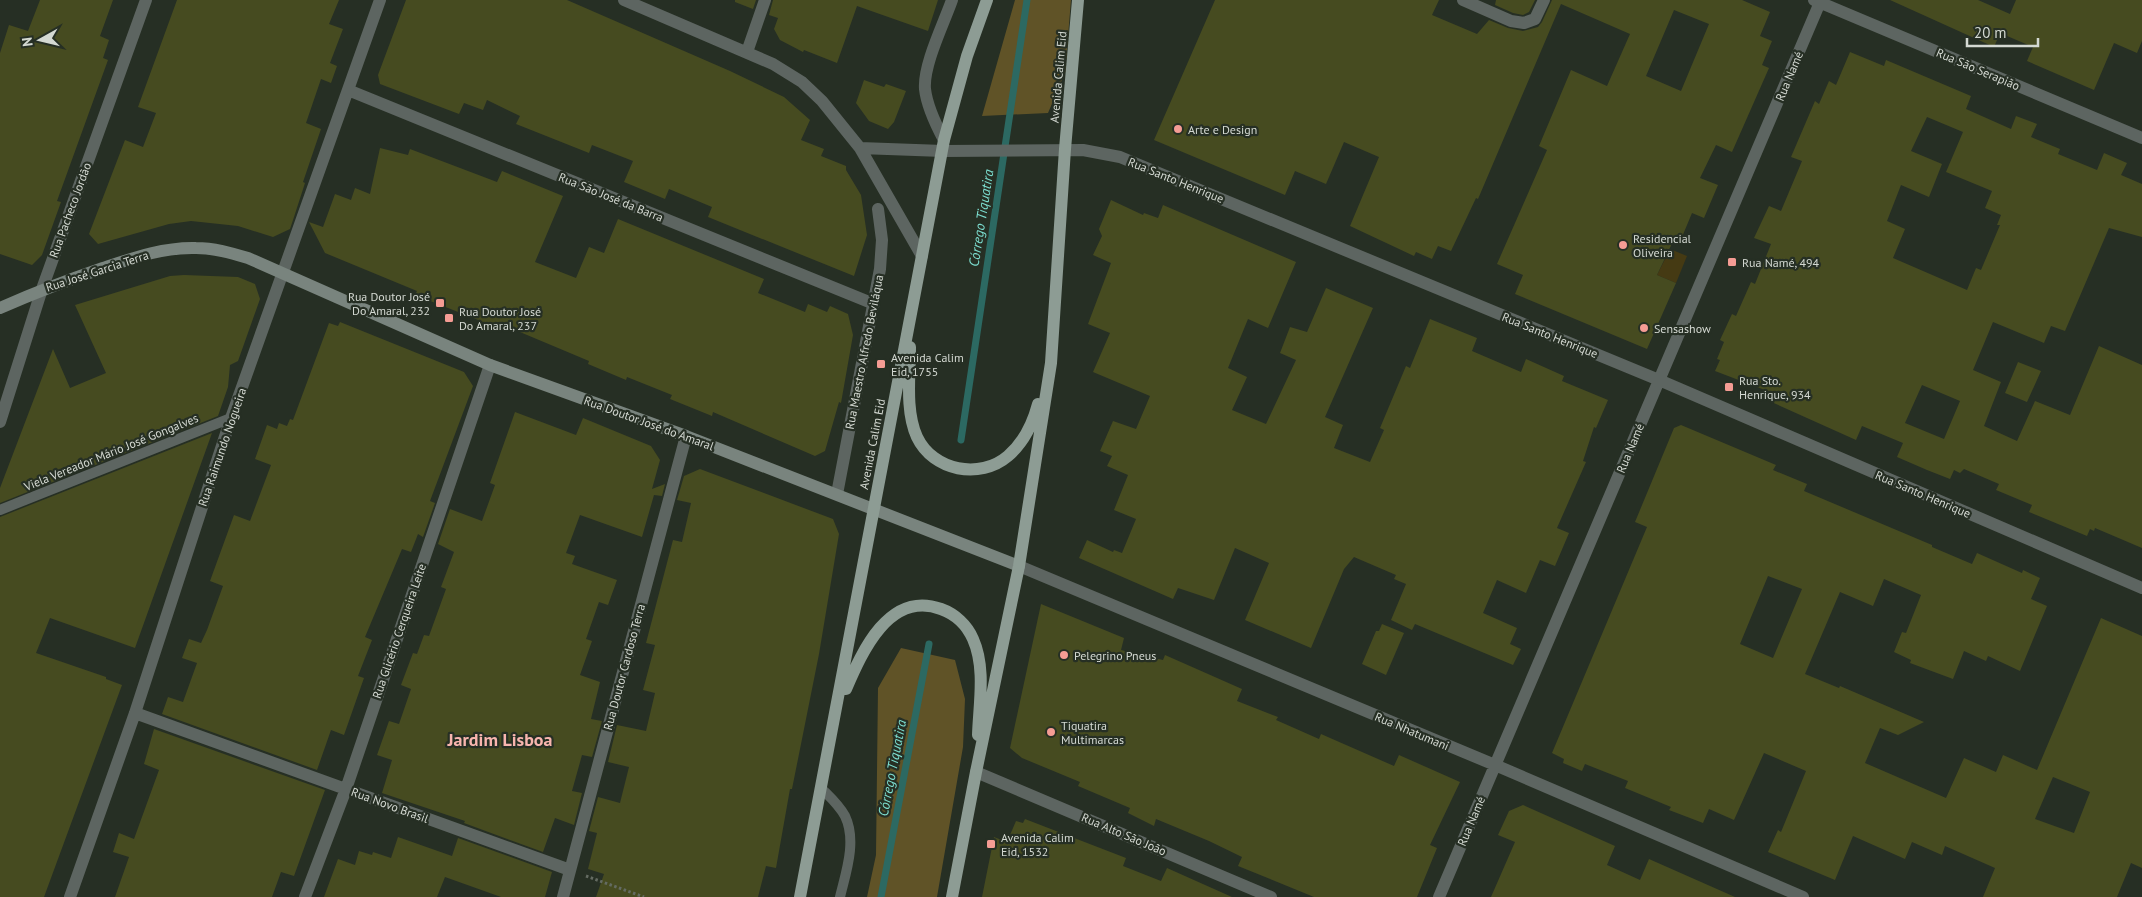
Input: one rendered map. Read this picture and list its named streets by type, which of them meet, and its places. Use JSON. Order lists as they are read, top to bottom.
{
  "streets": {
    "main road": ["Avenida Calim Eid"],
    "street": [
      "Rua São Serapião",
      "Rua Namé",
      "Rua Santo Henrique",
      "Rua São José da Barra",
      "Rua Pacheco Jordão",
      "Rua José Garcia Terra",
      "Rua Maestro Alfredo Beviláqua",
      "Rua Doutor José do Amaral",
      "Rua Raimundo Nogueira",
      "Rua Glicério Cerqueira Leite",
      "Rua Doutor Cardoso Terra",
      "Rua Nhatumani",
      "Rua Novo Brasil",
      "Rua Alto São João"
    ],
    "lane": ["Viela Vereador Mário José Gongalves"]
  },
  "crossings": [
    ["Rua São Serapião", "Rua Namé"],
    ["Rua Namé", "Rua Santo Henrique"],
    ["Rua Namé", "Rua Nhatumani"],
    ["Avenida Calim Eid", "Rua Santo Henrique"],
    ["Avenida Calim Eid", "Rua Doutor José do Amaral"],
    ["Avenida Calim Eid", "Rua Nhatumani"],
    ["Avenida Calim Eid", "Rua Alto São João"],
    ["Rua São José da Barra", "Rua Maestro Alfredo Beviláqua"],
    ["Rua São José da Barra", "Rua Raimundo Nogueira"],
    ["Rua Pacheco Jordão", "Rua José Garcia Terra"],
    ["Rua José Garcia Terra", "Rua Doutor José do Amaral"],
    ["Rua José Garcia Terra", "Rua Raimundo Nogueira"],
    ["Rua Maestro Alfredo Beviláqua", "Rua Doutor José do Amaral"],
    ["Rua Doutor José do Amaral", "Rua Raimundo Nogueira"],
    ["Rua Doutor José do Amaral", "Rua Glicério Cerqueira Leite"],
    ["Rua Doutor José do Amaral", "Rua Doutor Cardoso Terra"],
    ["Rua Doutor José do Amaral", "Rua Nhatumani"],
    ["Rua Raimundo Nogueira", "Viela Vereador Mário José Gongalves"],
    ["Rua Raimundo Nogueira", "Rua Novo Brasil"],
    ["Rua Glicério Cerqueira Leite", "Rua Novo Brasil"],
    ["Rua Doutor Cardoso Terra", "Rua Novo Brasil"]
  ],
  "districts": ["Jardim Lisboa"],
  "water": ["Córrego Tiquatira"],
  "places": {
    "other": [
      "Arte e Design",
      "Residencial Oliveira",
      "Sensashow",
      "Pelegrino Pneus",
      "Tiquatira Multimarcas"
    ],
    "transit": [
      "Rua Namé, 494",
      "Rua Doutor José Do Amaral, 232",
      "Rua Doutor José Do Amaral, 237",
      "Avenida Calim Eid, 1755",
      "Rua Sto. Henrique, 934",
      "Avenida Calim Eid, 1532"
    ]
  },
  "scale_bar": "20 m",
  "north": "left"
}
